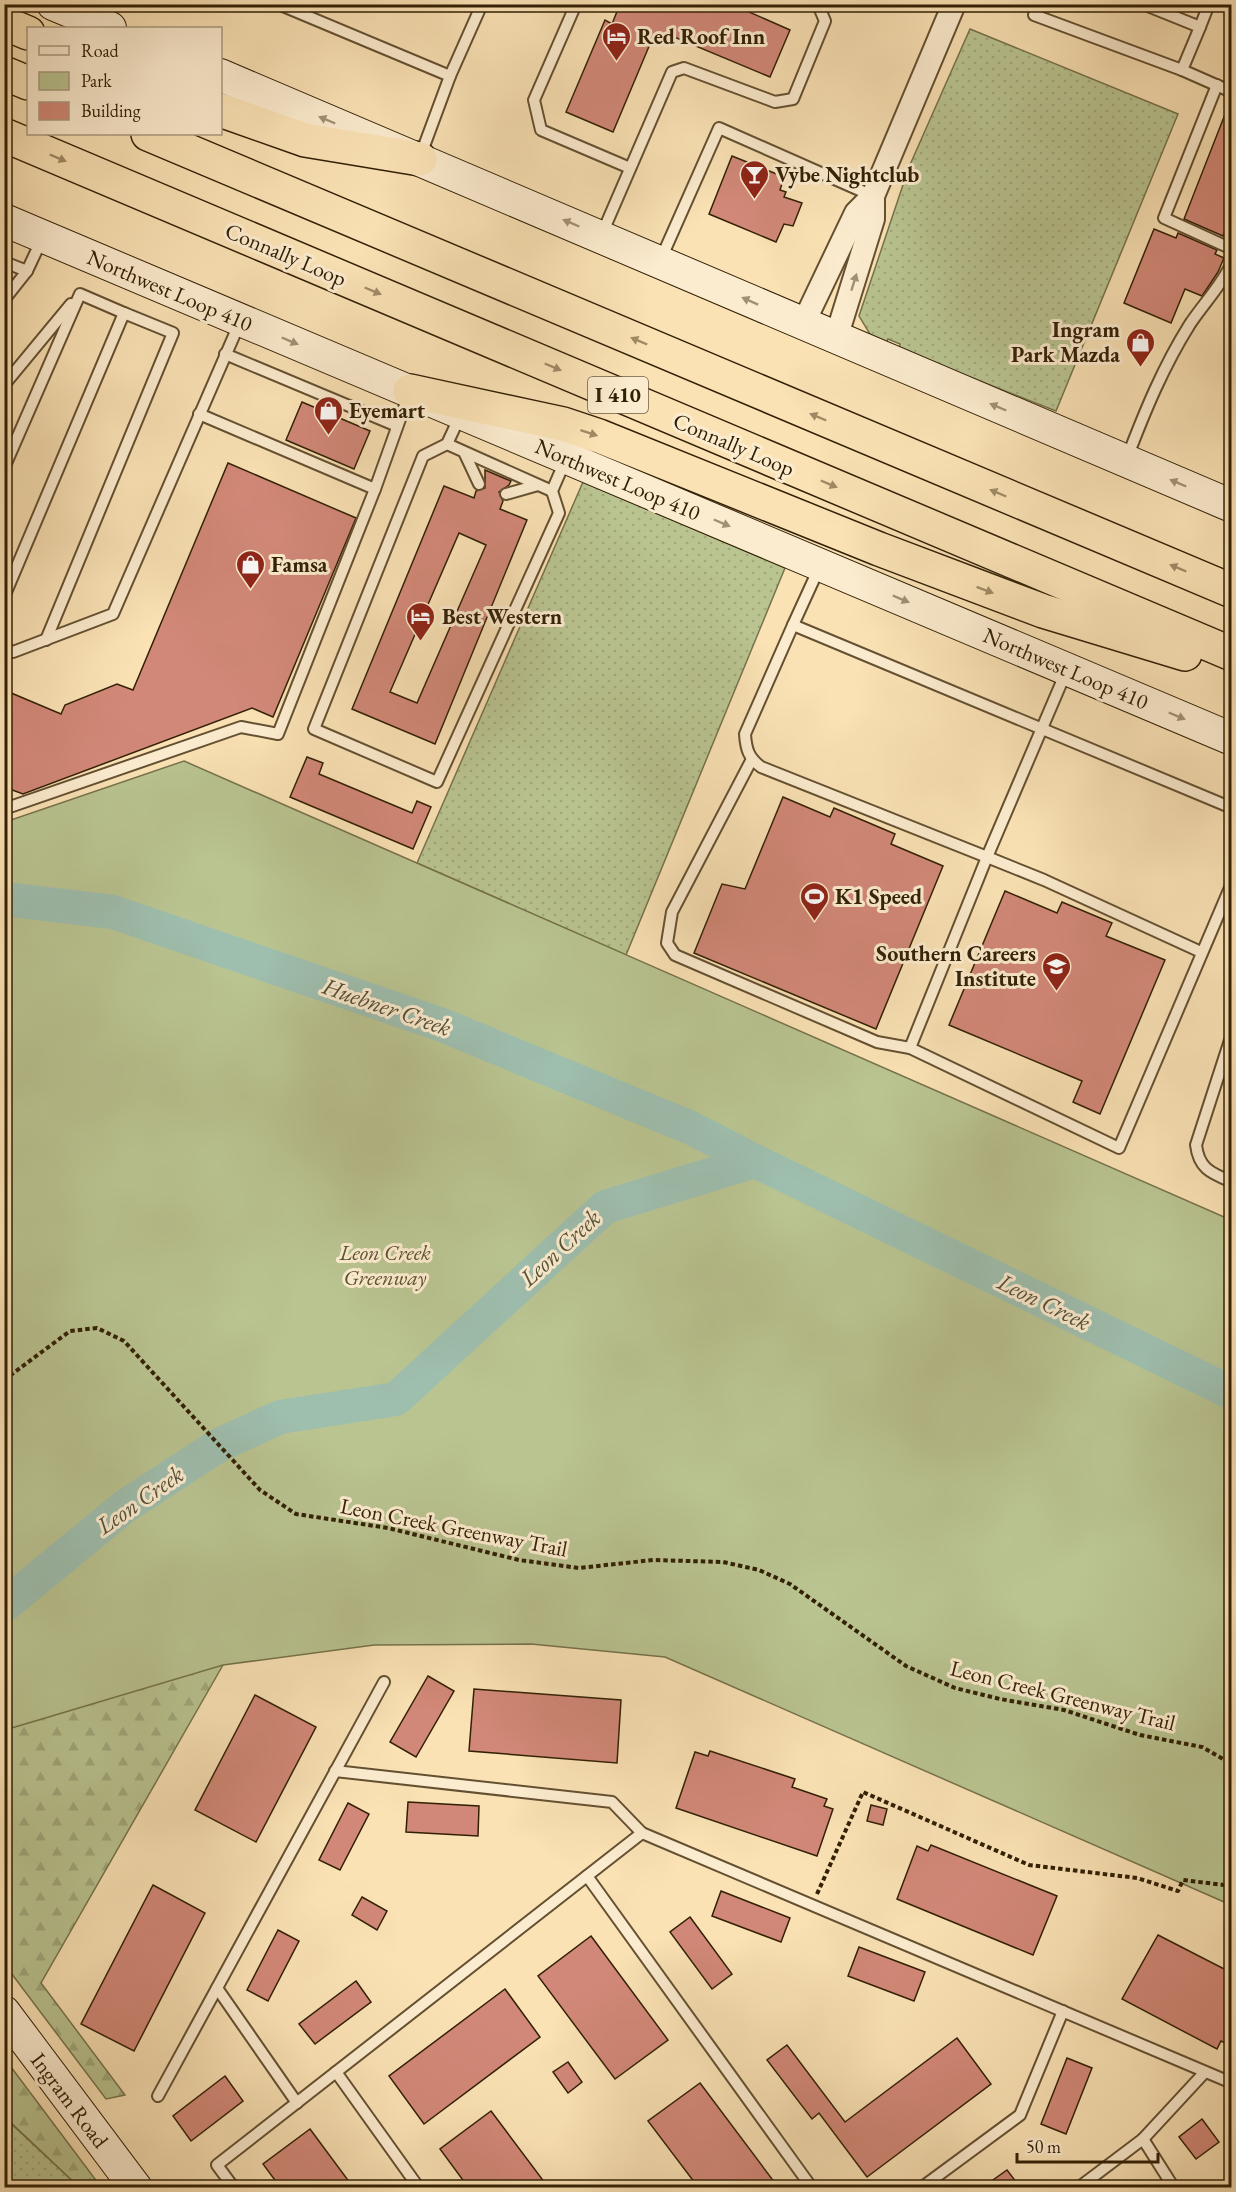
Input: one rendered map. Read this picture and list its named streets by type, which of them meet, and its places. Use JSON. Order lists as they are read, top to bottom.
{
  "streets": {
    "highway": ["Connally Loop", "I 410"],
    "main road": ["Northwest Loop 410", "Ingram Road"],
    "path": ["Leon Creek Greenway Trail"]
  },
  "water": ["Huebner Creek", "Leon Creek"],
  "parks": ["Leon Creek Greenway"],
  "places": {
    "hotel": ["Red Roof Inn", "Best Western"],
    "bar": ["Vybe Nightclub"],
    "shop": ["Ingram Park Mazda", "Eyemart", "Famsa"],
    "sports": ["K1 Speed"],
    "school or university": ["Southern Careers Institute"]
  },
  "legend": ["Road", "Park", "Building"],
  "scale_bar": "50 m"
}
